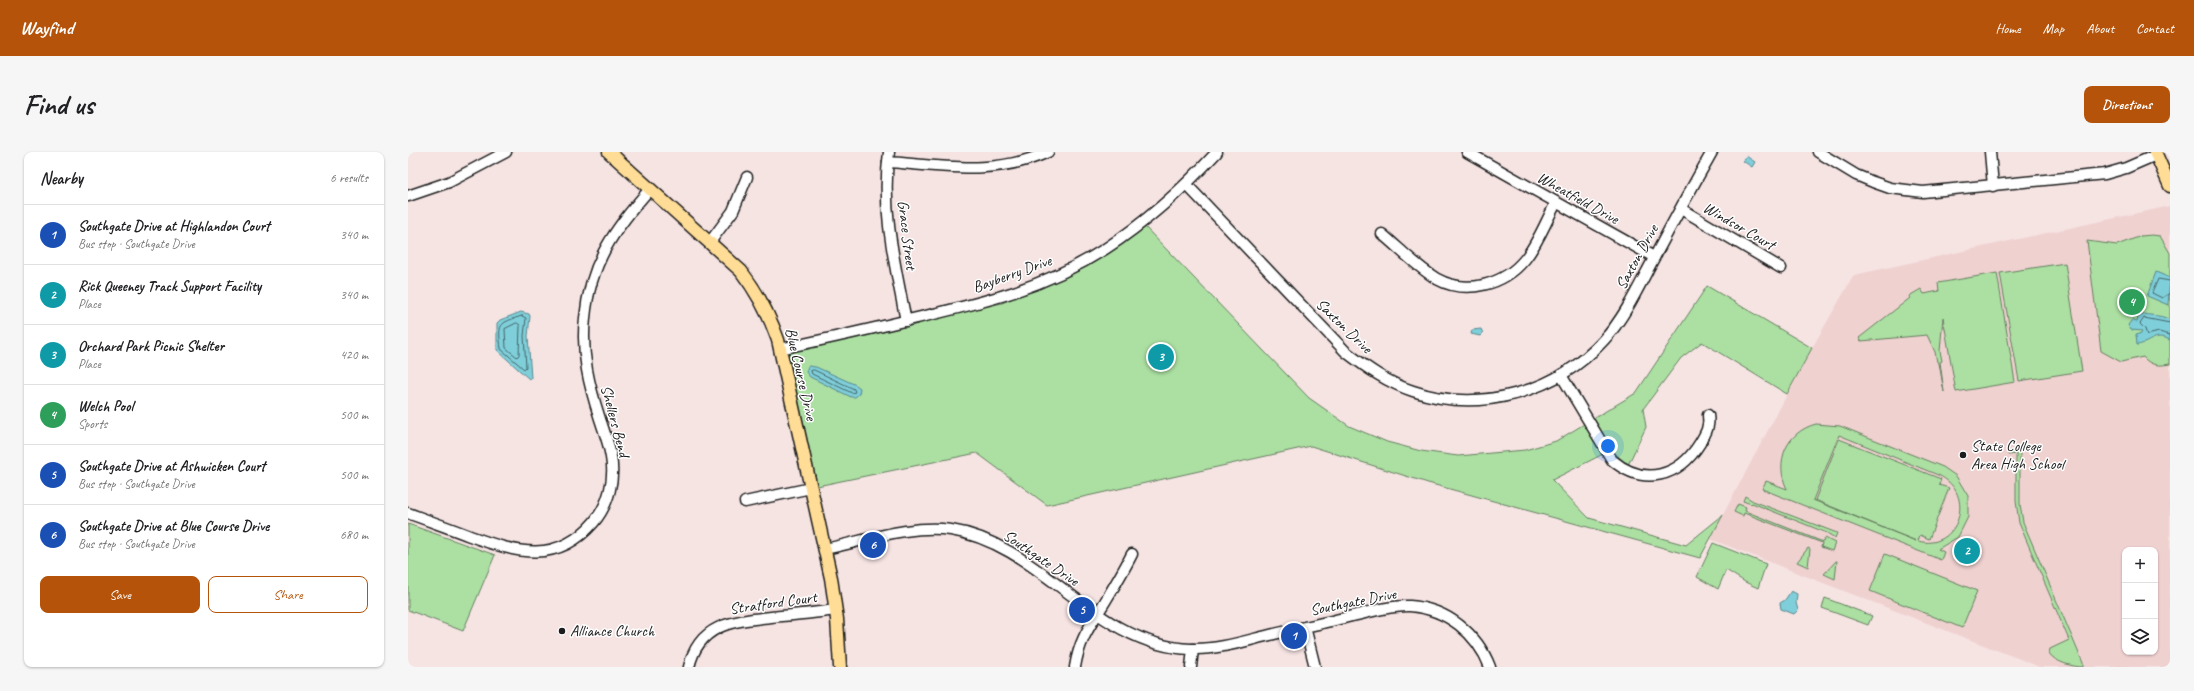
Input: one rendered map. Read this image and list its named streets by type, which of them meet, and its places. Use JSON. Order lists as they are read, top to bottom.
{
  "streets": {
    "main road": ["Blue Course Drive"],
    "street": [
      "Wheatfield Drive",
      "Windsor Court",
      "Grace Street",
      "Saxton Drive",
      "Bayberry Drive",
      "Shellers Bend",
      "Southgate Drive",
      "Stratford Court"
    ]
  },
  "crossings": [
    ["Wheatfield Drive", "Saxton Drive"],
    ["Windsor Court", "Saxton Drive"],
    ["Grace Street", "Bayberry Drive"],
    ["Saxton Drive", "Bayberry Drive"],
    ["Bayberry Drive", "Blue Course Drive"],
    ["Blue Course Drive", "Shellers Bend"],
    ["Blue Course Drive", "Southgate Drive"],
    ["Blue Course Drive", "Stratford Court"]
  ],
  "places": ["State College Area High School", "Alliance Church"],
  "page": {
    "header": "Wayfind",
    "nav": [
      "Home",
      "Map",
      "About",
      "Contact"
    ],
    "buttons": [
      "Directions",
      ["Save", "Share"]
    ],
    "title": "Find us",
    "heading": ["Nearby", "6 results"],
    "list": [
      {
        "mark": "1",
        "name": "Southgate Drive at Highlandon Court",
        "note": "Bus stop · Southgate Drive",
        "value": "340 m"
      },
      {
        "mark": "2",
        "name": "Rick Queeney Track Support Facility",
        "note": "Place",
        "value": "340 m"
      },
      {
        "mark": "3",
        "name": "Orchard Park Picnic Shelter",
        "note": "Place",
        "value": "420 m"
      },
      {
        "mark": "4",
        "name": "Welch Pool",
        "note": "Sports",
        "value": "500 m"
      },
      {
        "mark": "5",
        "name": "Southgate Drive at Ashwicken Court",
        "note": "Bus stop · Southgate Drive",
        "value": "500 m"
      },
      {
        "mark": "6",
        "name": "Southgate Drive at Blue Course Drive",
        "note": "Bus stop · Southgate Drive",
        "value": "680 m"
      }
    ],
    "pins": [
      "4",
      "3",
      "6",
      "2",
      "5",
      "1"
    ],
    "map_buttons": ["+", "−"]
  }
}
